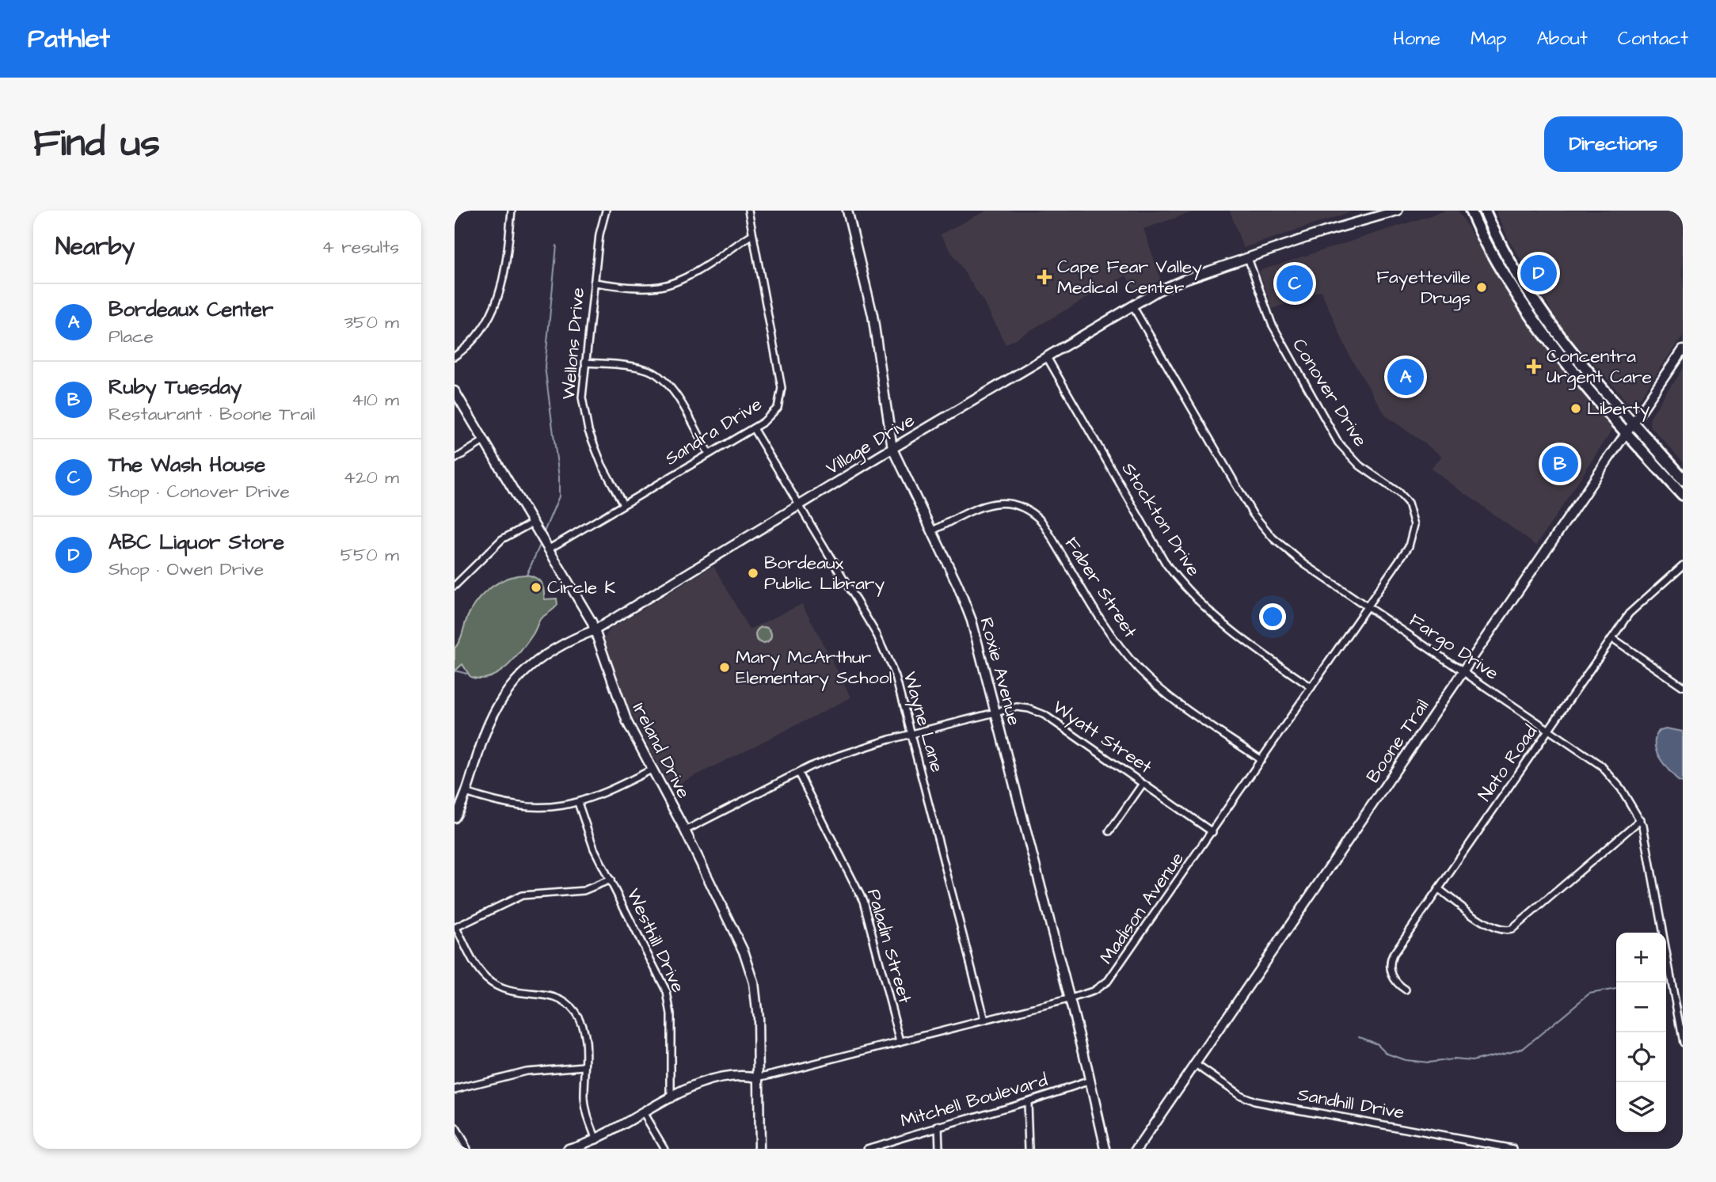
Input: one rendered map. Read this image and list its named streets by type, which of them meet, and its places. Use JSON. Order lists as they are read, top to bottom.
{
  "streets": {
    "street": [
      "Wellons Drive",
      "Conover Drive",
      "Sandra Drive",
      "Village Drive",
      "Stockton Drive",
      "Faber Street",
      "Fargo Drive",
      "Roxie Avenue",
      "Wayne Lane",
      "Wyatt Street",
      "Boone Trail",
      "Ireland Drive",
      "Nato Road",
      "Madison Avenue",
      "Westhill Drive",
      "Paladin Street",
      "Mitchell Boulevard",
      "Sandhill Drive"
    ]
  },
  "crossings": [
    ["Wellons Drive", "Sandra Drive"],
    ["Conover Drive", "Village Drive"],
    ["Conover Drive", "Fargo Drive"],
    ["Conover Drive", "Madison Avenue"],
    ["Sandra Drive", "Wayne Lane"],
    ["Sandra Drive", "Ireland Drive"],
    ["Village Drive", "Stockton Drive"],
    ["Village Drive", "Fargo Drive"],
    ["Village Drive", "Roxie Avenue"],
    ["Village Drive", "Wayne Lane"],
    ["Village Drive", "Ireland Drive"],
    ["Stockton Drive", "Madison Avenue"],
    ["Faber Street", "Roxie Avenue"],
    ["Faber Street", "Madison Avenue"],
    ["Fargo Drive", "Boone Trail"],
    ["Fargo Drive", "Nato Road"],
    ["Fargo Drive", "Madison Avenue"],
    ["Roxie Avenue", "Wyatt Street"],
    ["Roxie Avenue", "Madison Avenue"],
    ["Roxie Avenue", "Mitchell Boulevard"],
    ["Wayne Lane", "Wyatt Street"],
    ["Wayne Lane", "Madison Avenue"],
    ["Wyatt Street", "Ireland Drive"],
    ["Wyatt Street", "Madison Avenue"],
    ["Wyatt Street", "Paladin Street"],
    ["Boone Trail", "Sandhill Drive"],
    ["Ireland Drive", "Madison Avenue"],
    ["Madison Avenue", "Paladin Street"]
  ],
  "places": {
    "health": ["Cape Fear Valley Medical Center", "Concentra Urgent Care"],
    "other": [
      "Fayetteville Drugs",
      "Liberty",
      "Bordeaux Public Library",
      "Circle K",
      "Mary McArthur Elementary School"
    ]
  },
  "page": {
    "header": "Pathlet",
    "nav": [
      "Home",
      "Map",
      "About",
      "Contact"
    ],
    "buttons": "Directions",
    "title": "Find us",
    "heading": ["Nearby", "4 results"],
    "pins": [
      "D",
      "C",
      "A",
      "B"
    ],
    "list": [
      {
        "mark": "A",
        "name": "Bordeaux Center",
        "note": "Place",
        "value": "350 m"
      },
      {
        "mark": "B",
        "name": "Ruby Tuesday",
        "note": "Restaurant · Boone Trail",
        "value": "410 m"
      },
      {
        "mark": "C",
        "name": "The Wash House",
        "note": "Shop · Conover Drive",
        "value": "420 m"
      },
      {
        "mark": "D",
        "name": "ABC Liquor Store",
        "note": "Shop · Owen Drive",
        "value": "550 m"
      }
    ],
    "map_buttons": ["+", "−"]
  }
}
